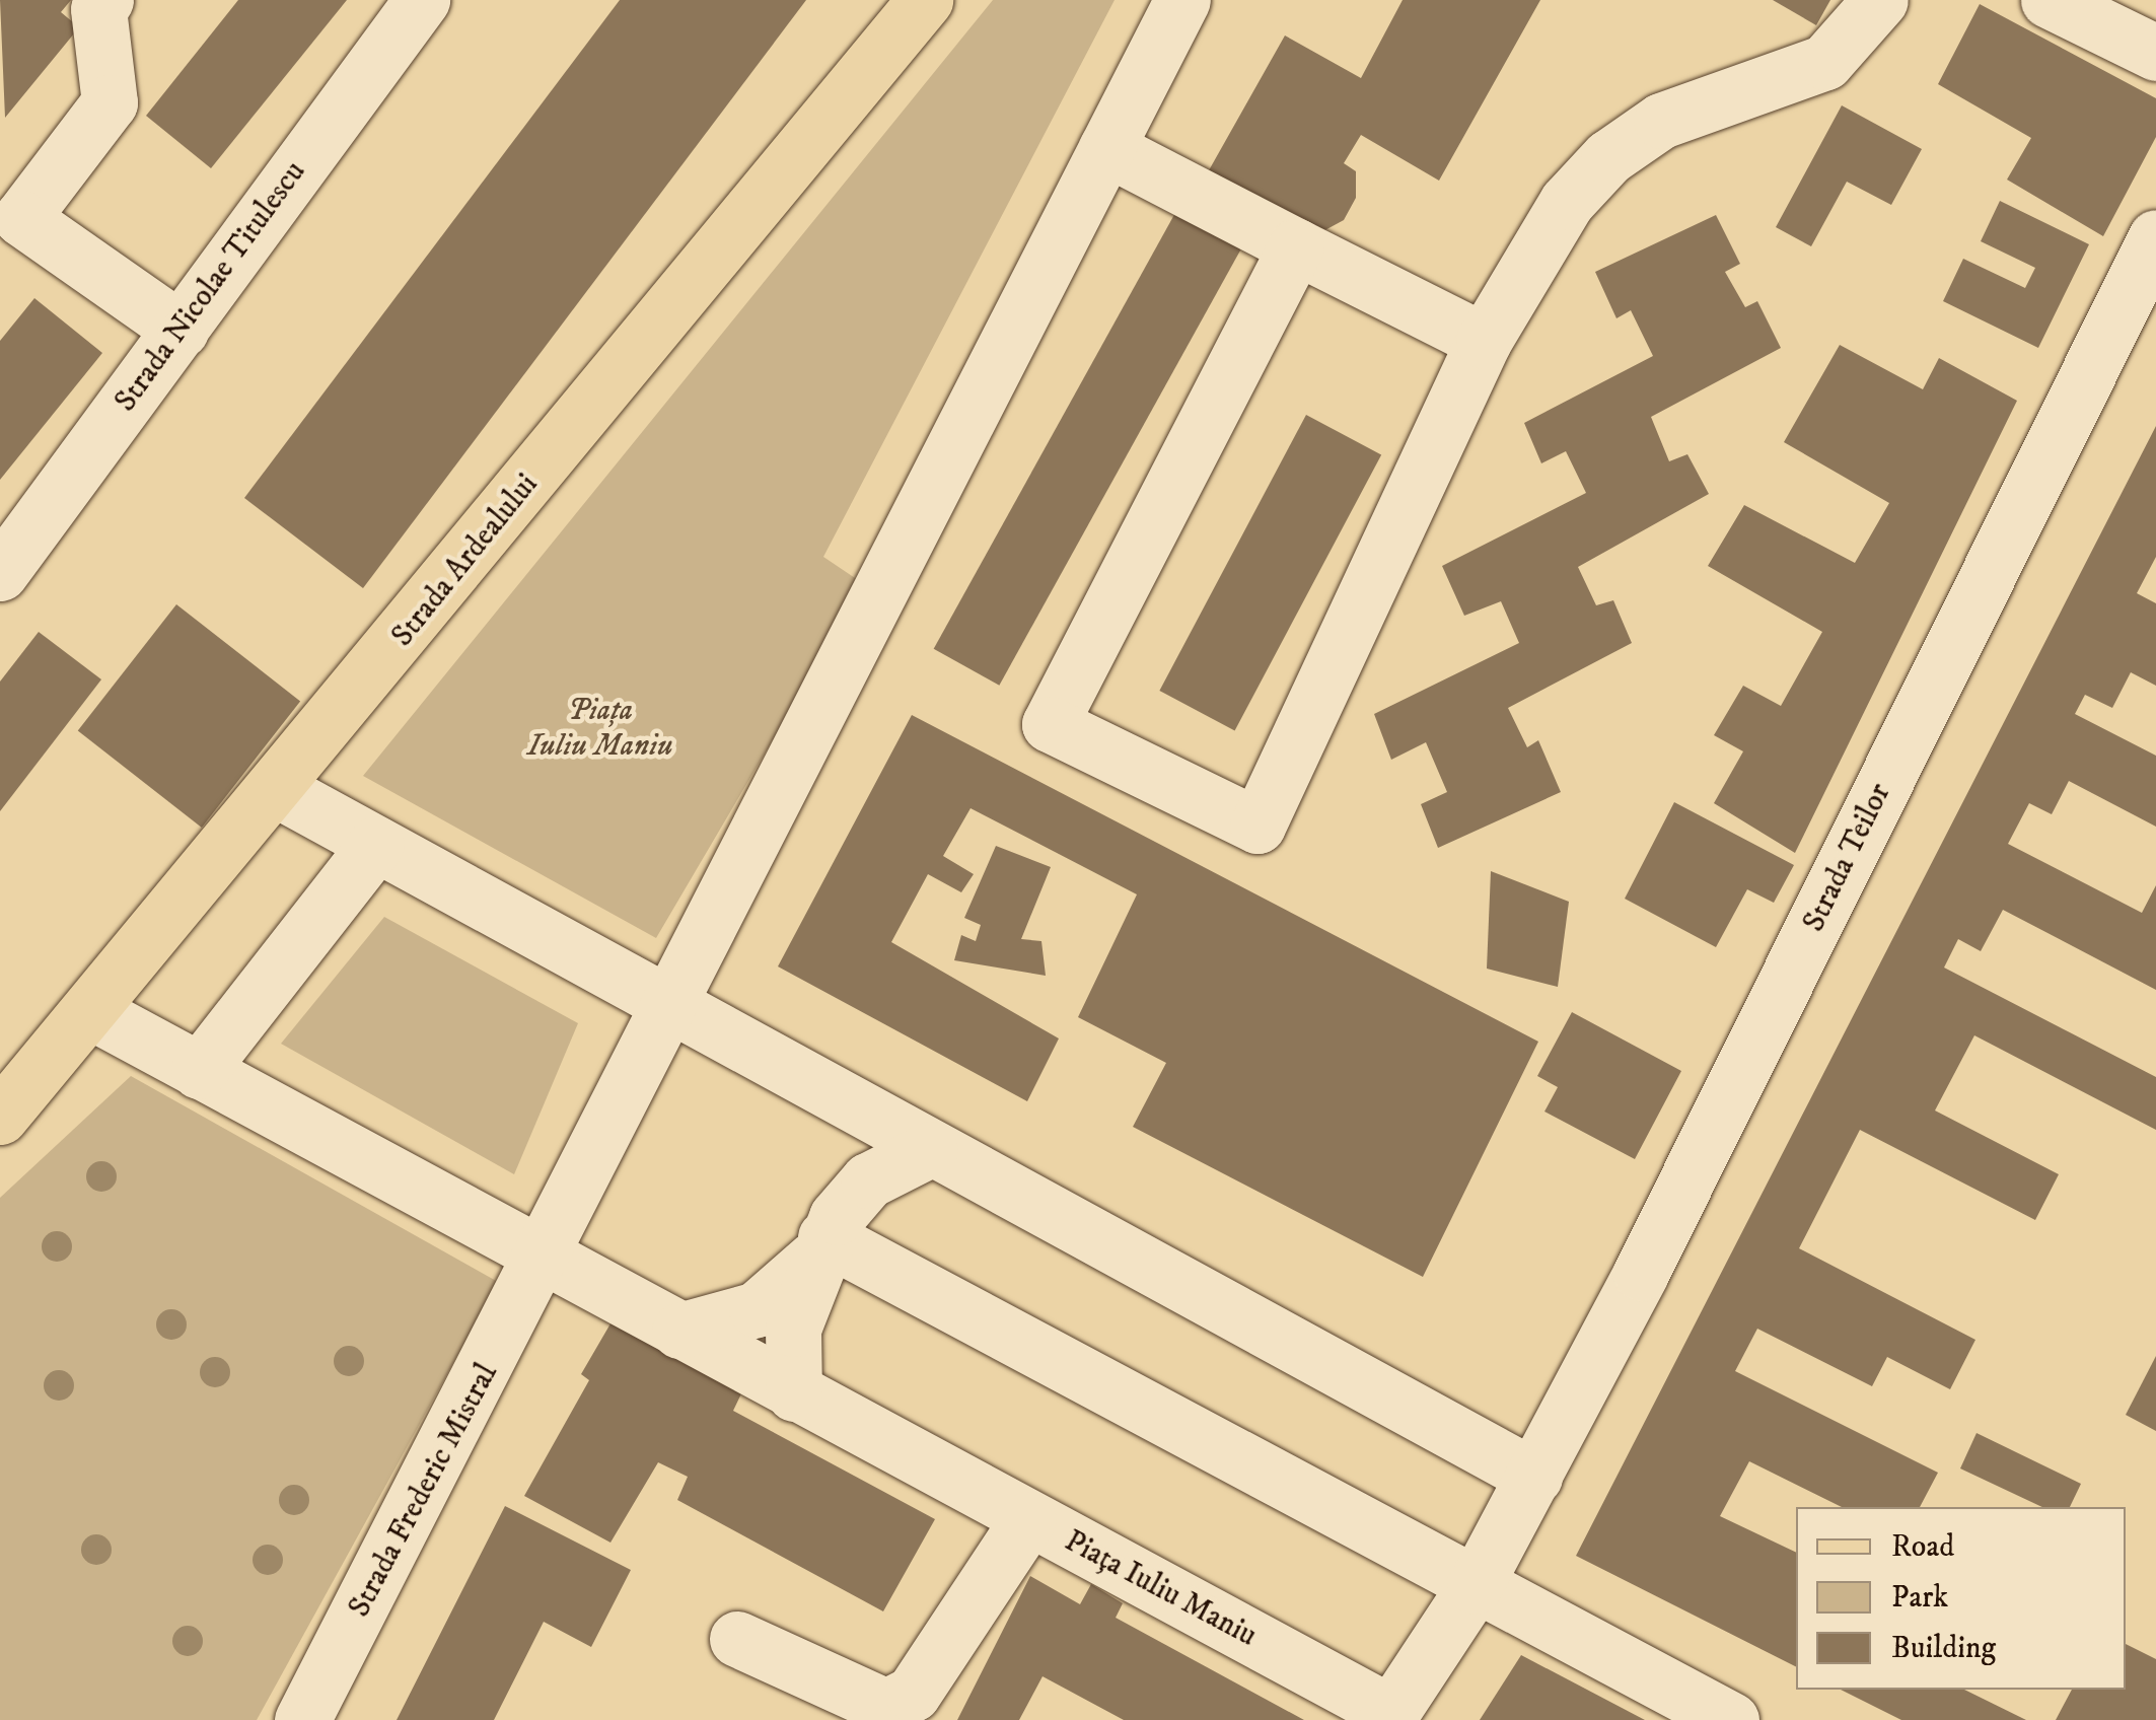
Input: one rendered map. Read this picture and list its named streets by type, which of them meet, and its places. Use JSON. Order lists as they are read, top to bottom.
{
  "streets": {
    "main road": ["Strada Ardealului"],
    "street": [
      "Strada Nicolae Titulescu",
      "Strada Teilor",
      "Strada Frederic Mistral",
      "Piața Iuliu Maniu"
    ]
  },
  "crossings": [
    ["Strada Ardealului", "Piața Iuliu Maniu"],
    ["Strada Teilor", "Piața Iuliu Maniu"],
    ["Strada Frederic Mistral", "Piața Iuliu Maniu"]
  ],
  "parks": ["Piața Iuliu Maniu"],
  "legend": ["Road", "Park", "Building"]
}
